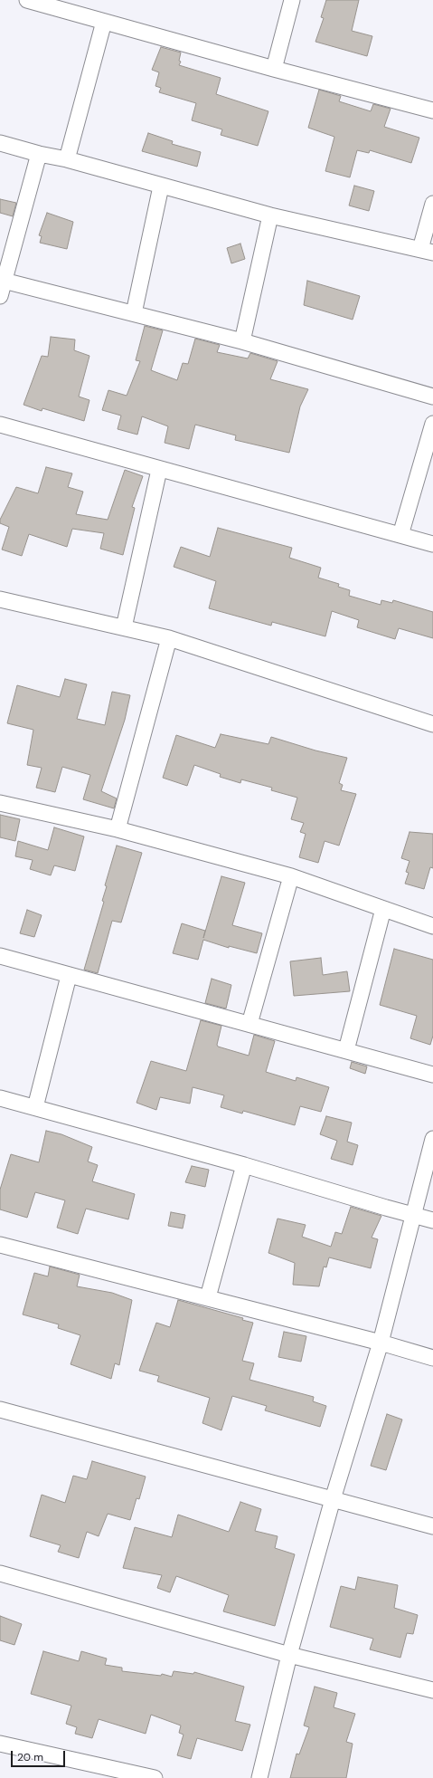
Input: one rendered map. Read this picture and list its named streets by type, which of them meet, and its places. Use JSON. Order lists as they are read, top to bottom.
{
  "scale_bar": "20 m"
}
